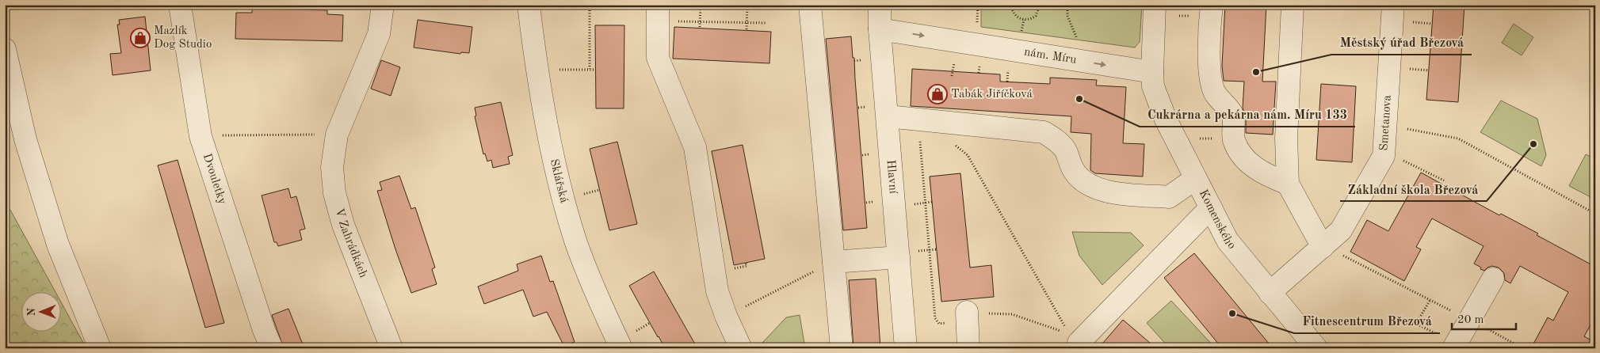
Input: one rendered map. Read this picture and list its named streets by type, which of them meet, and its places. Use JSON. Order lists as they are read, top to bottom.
{
  "streets": {
    "street": [
      "nám. Míru",
      "Smetanova",
      "Hlavní",
      "Dvouletky",
      "Sklářská",
      "Komenského",
      "V Zahrádkách"
    ]
  },
  "crossings": [
    ["nám. Míru", "Hlavní"],
    ["nám. Míru", "Komenského"],
    ["Smetanova", "Komenského"]
  ],
  "places": {
    "shop": ["Mazlík Dog Studio", "Tabák Jiříčková"],
    "other": [
      "Městský úřad Březová",
      "Cukrárna a pekárna nám. Míru 133",
      "Základní škola Březová",
      "Fitnescentrum Březová"
    ]
  },
  "scale_bar": "20 m",
  "north": "left"
}
